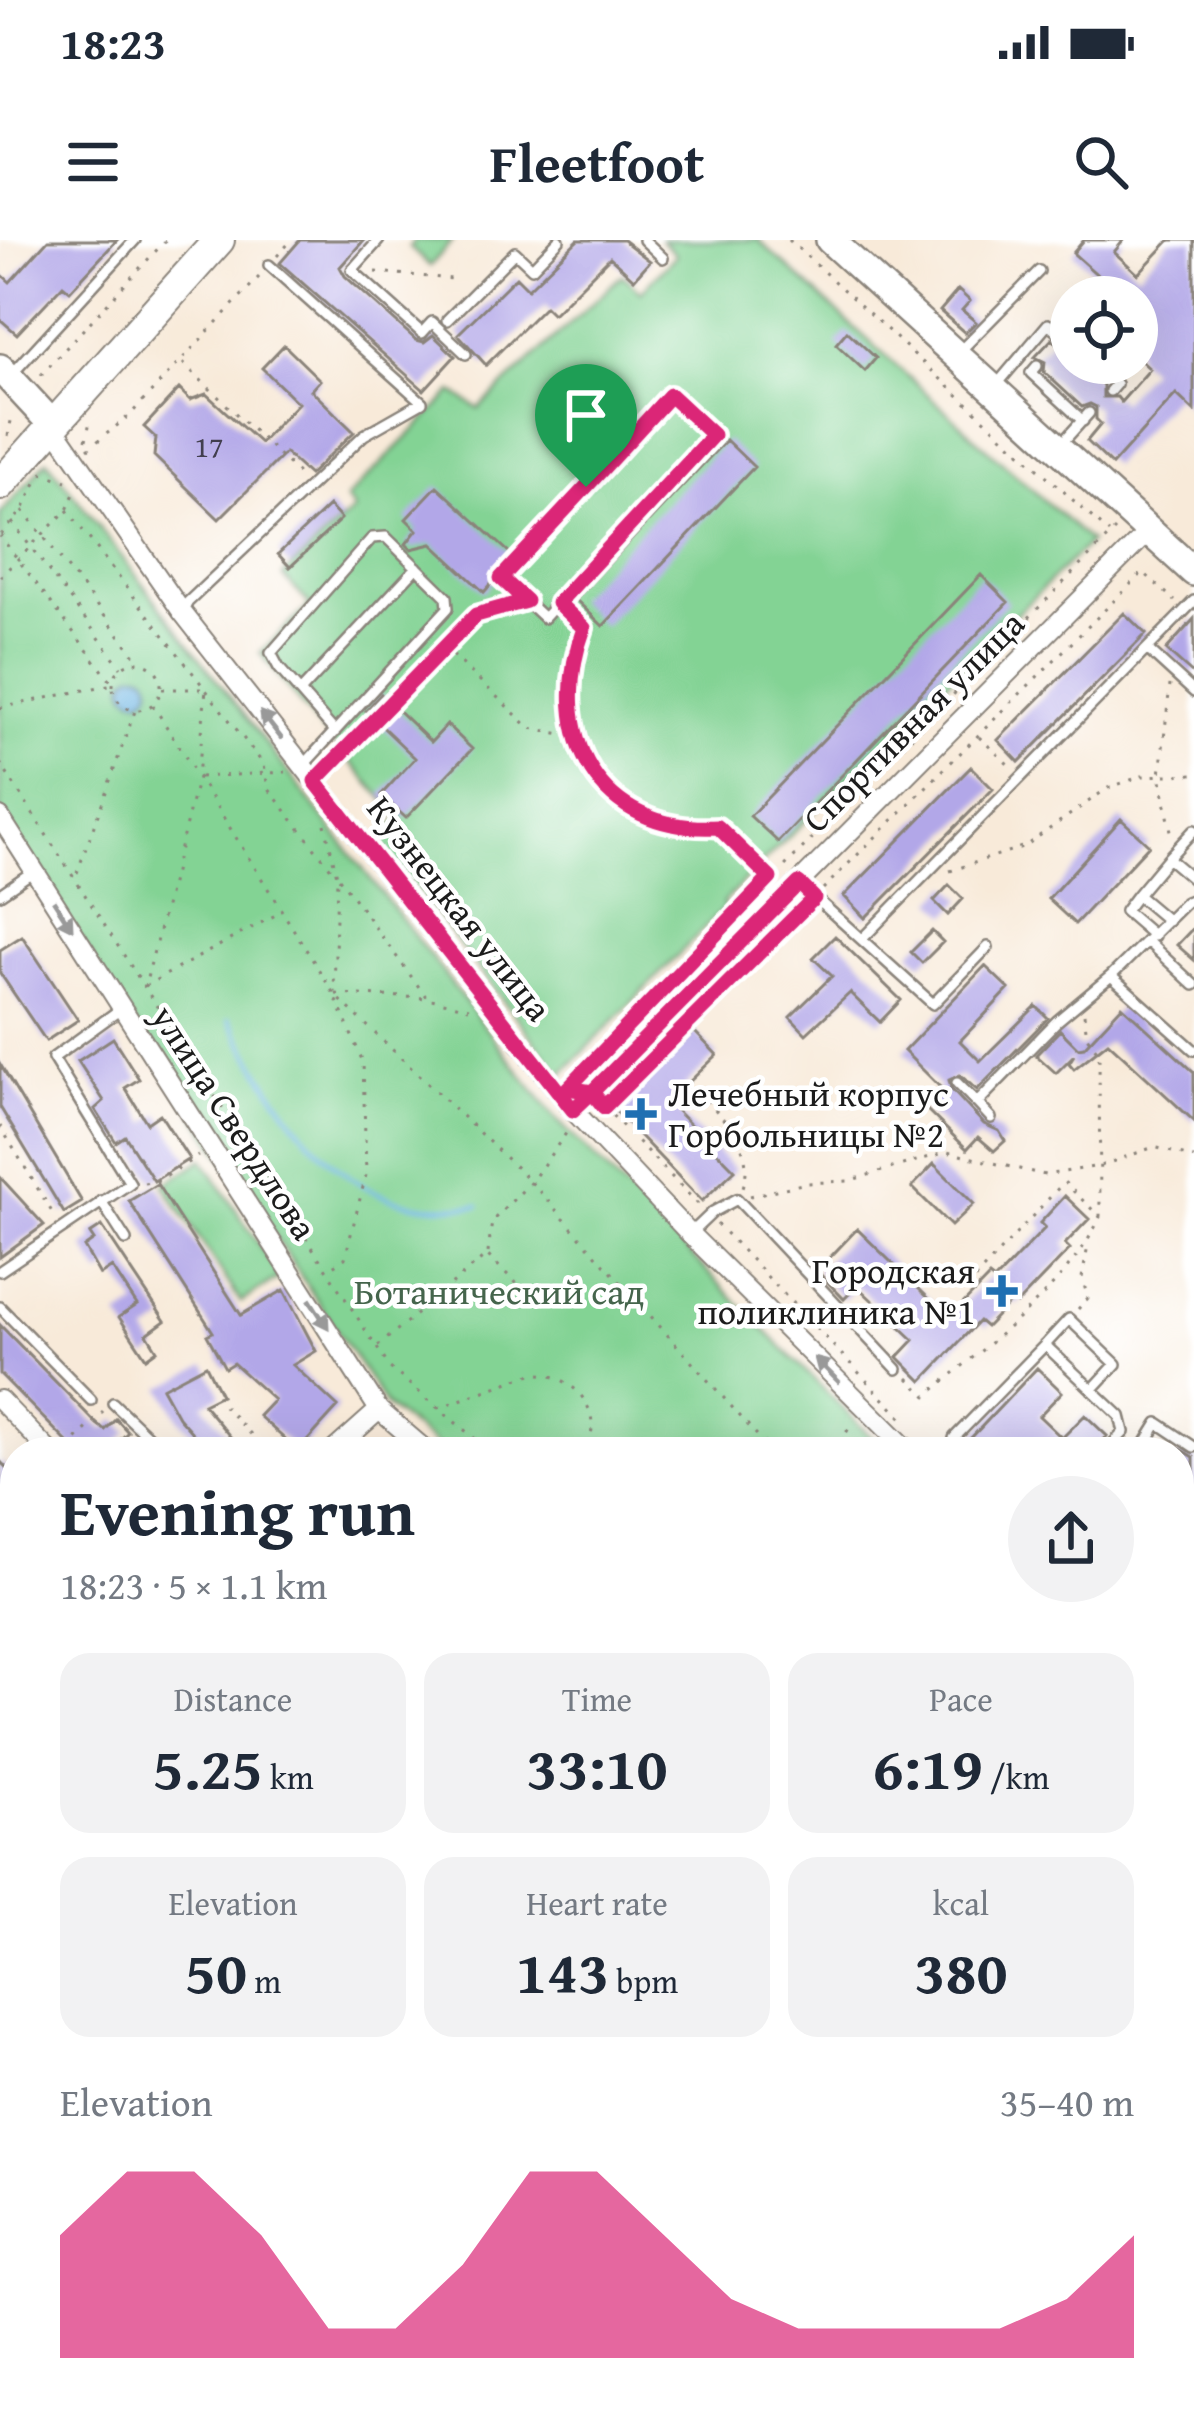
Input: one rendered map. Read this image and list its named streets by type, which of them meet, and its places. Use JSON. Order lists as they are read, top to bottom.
{
  "streets": {
    "street": ["Спортивная улица", "Кузнецкая улица", "улица Свердлова"]
  },
  "crossings": [
    ["Спортивная улица", "Кузнецкая улица"]
  ],
  "one_way": ["Кузнецкая улица", "улица Свердлова"],
  "parks": ["Ботанический сад"],
  "places": {
    "health": ["Лечебный корпус Горбольницы №2", "Городская поликлиника №1"]
  },
  "house_numbers": ["17"],
  "page": {
    "status": "18:23",
    "header": "Fleetfoot",
    "heading": ["Evening run", "18:23 · 5 × 1.1 km"],
    "stats": [
      ["Distance", "5.25 km"],
      ["Time", "33:10"],
      ["Pace", "6:19 /km"],
      ["Elevation", "50 m"],
      ["Heart rate", "143 bpm"],
      ["kcal", "380"]
    ],
    "chart": ["Elevation", "35–40 m"]
  }
}
